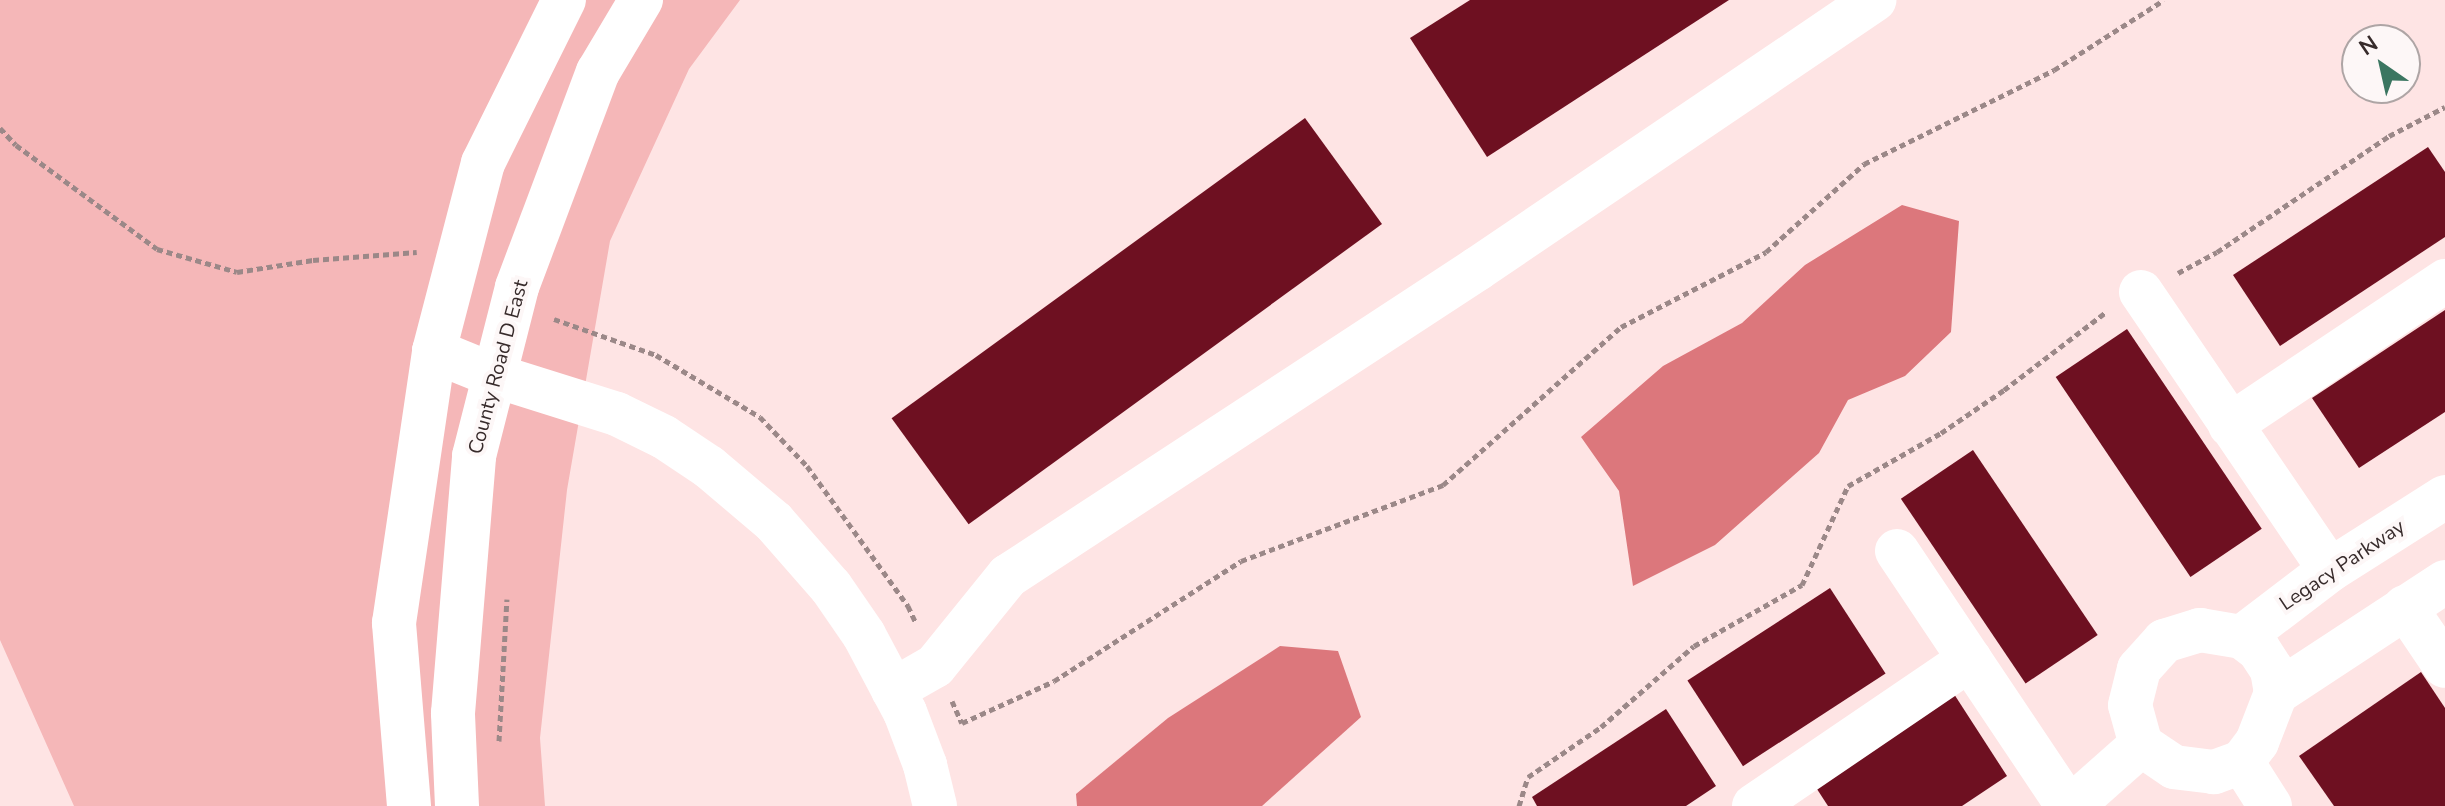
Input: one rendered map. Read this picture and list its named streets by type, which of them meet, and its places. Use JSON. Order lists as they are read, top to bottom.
{
  "streets": {
    "street": ["County Road D East", "Legacy Parkway"]
  },
  "north": "top left"
}
